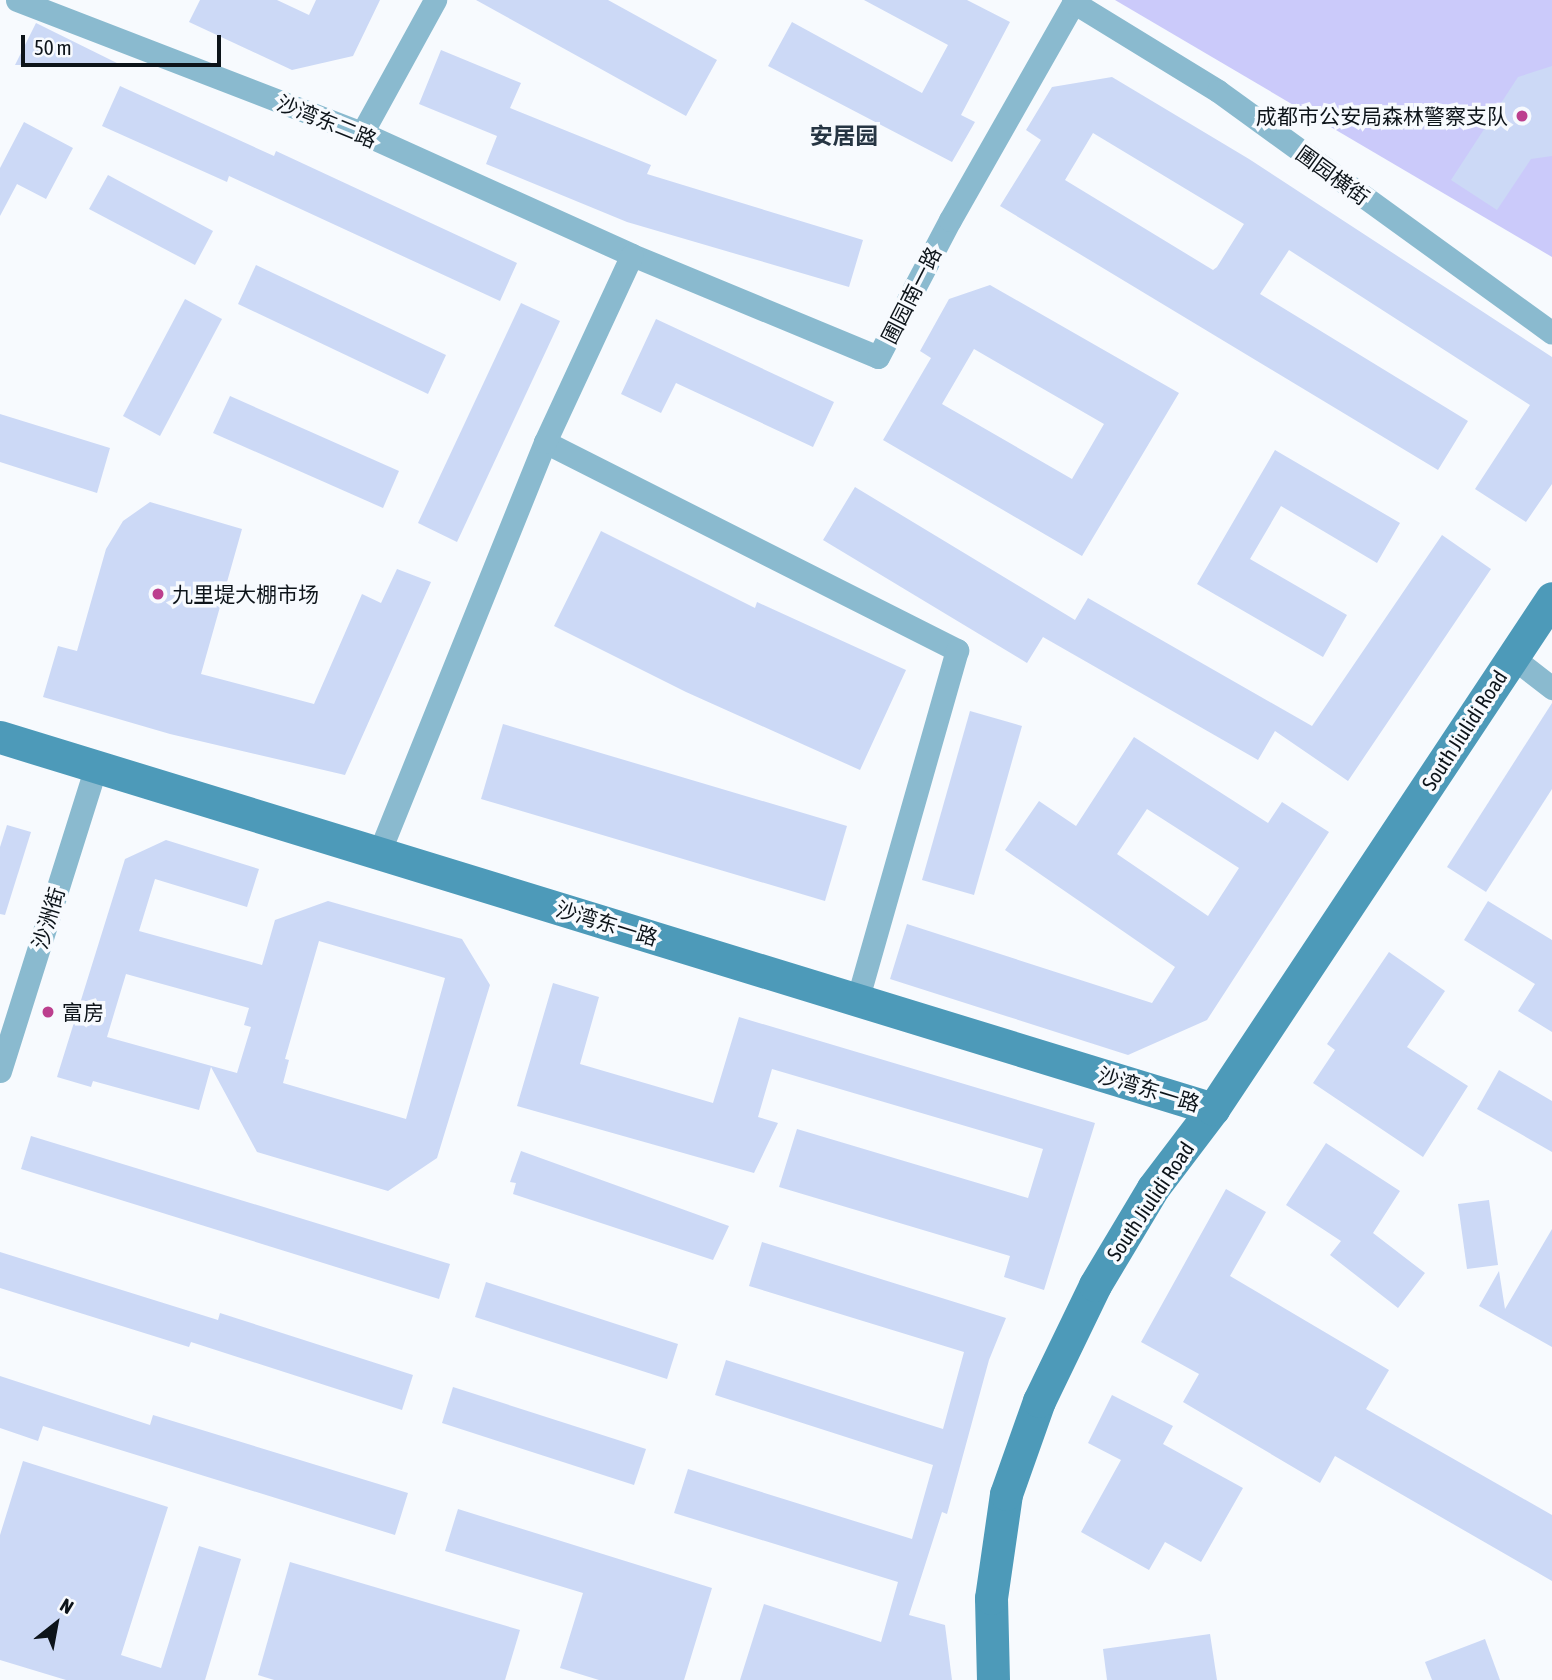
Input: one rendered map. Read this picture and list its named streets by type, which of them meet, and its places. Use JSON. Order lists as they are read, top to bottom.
{
  "streets": {
    "street": [
      "沙湾东二路",
      "圃园横街",
      "圃园南一路",
      "South Jiulidi Road",
      "沙洲街",
      "沙湾东一路"
    ]
  },
  "crossings": [
    ["沙湾东二路", "圃园南一路"],
    ["圃园横街", "圃园南一路"],
    ["South Jiulidi Road", "沙湾东一路"],
    ["沙洲街", "沙湾东一路"]
  ],
  "districts": ["安居园"],
  "places": ["成都市公安局森林警察支队", "九里堤大棚市场", "富房"],
  "scale_bar": "50 m",
  "north": "top right"
}
